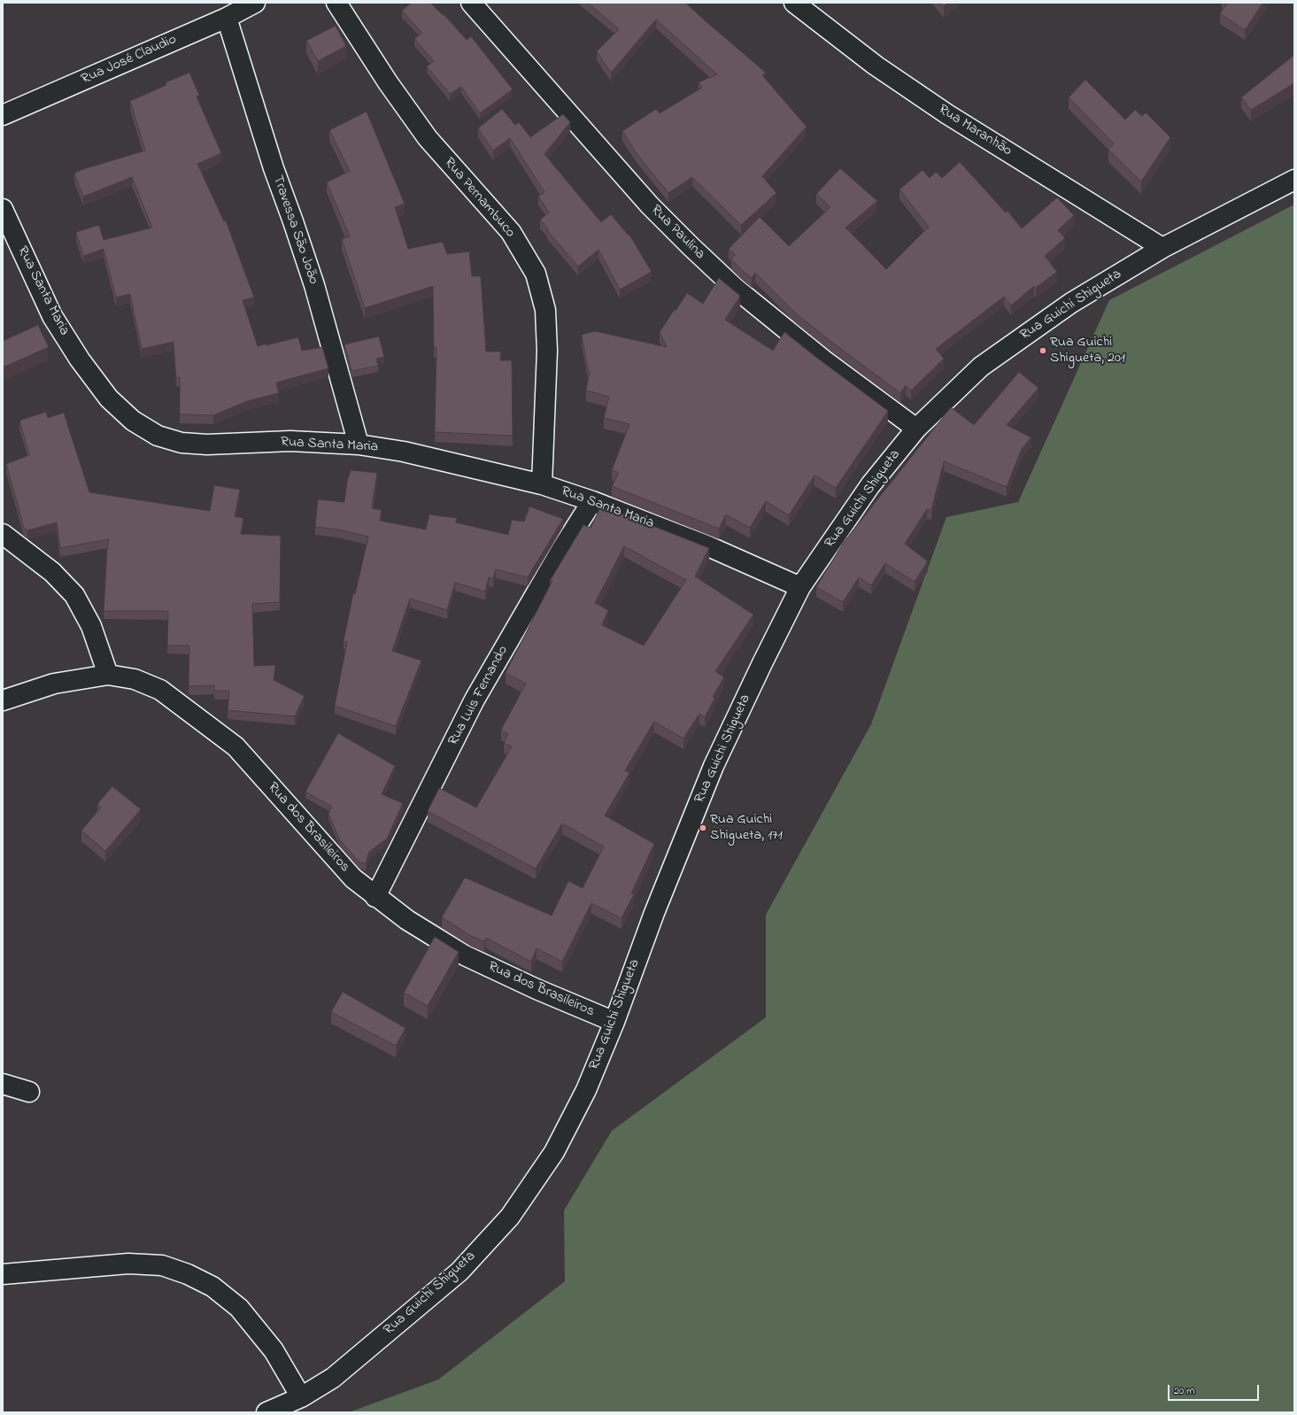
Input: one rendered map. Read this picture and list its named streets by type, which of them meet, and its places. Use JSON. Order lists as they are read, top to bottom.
{
  "streets": {
    "street": [
      "Rua José Claudio",
      "Rua Maranhão",
      "Rua Pernambuco",
      "Travessa São João",
      "Rua Paulina",
      "Rua Santa Maria",
      "Rua Guichi Shigueta",
      "Rua Luis Fernando",
      "Rua dos Brasileiros"
    ]
  },
  "crossings": [
    ["Rua José Claudio", "Travessa São João"],
    ["Rua Maranhão", "Rua Guichi Shigueta"],
    ["Rua Pernambuco", "Rua Santa Maria"],
    ["Travessa São João", "Rua Santa Maria"],
    ["Rua Paulina", "Rua Guichi Shigueta"],
    ["Rua Santa Maria", "Rua Guichi Shigueta"],
    ["Rua Santa Maria", "Rua Luis Fernando"],
    ["Rua Guichi Shigueta", "Rua dos Brasileiros"],
    ["Rua Luis Fernando", "Rua dos Brasileiros"]
  ],
  "places": ["Rua Guichi Shigueta, 201", "Rua Guichi Shigueta, 171"],
  "scale_bar": "20 m"
}
